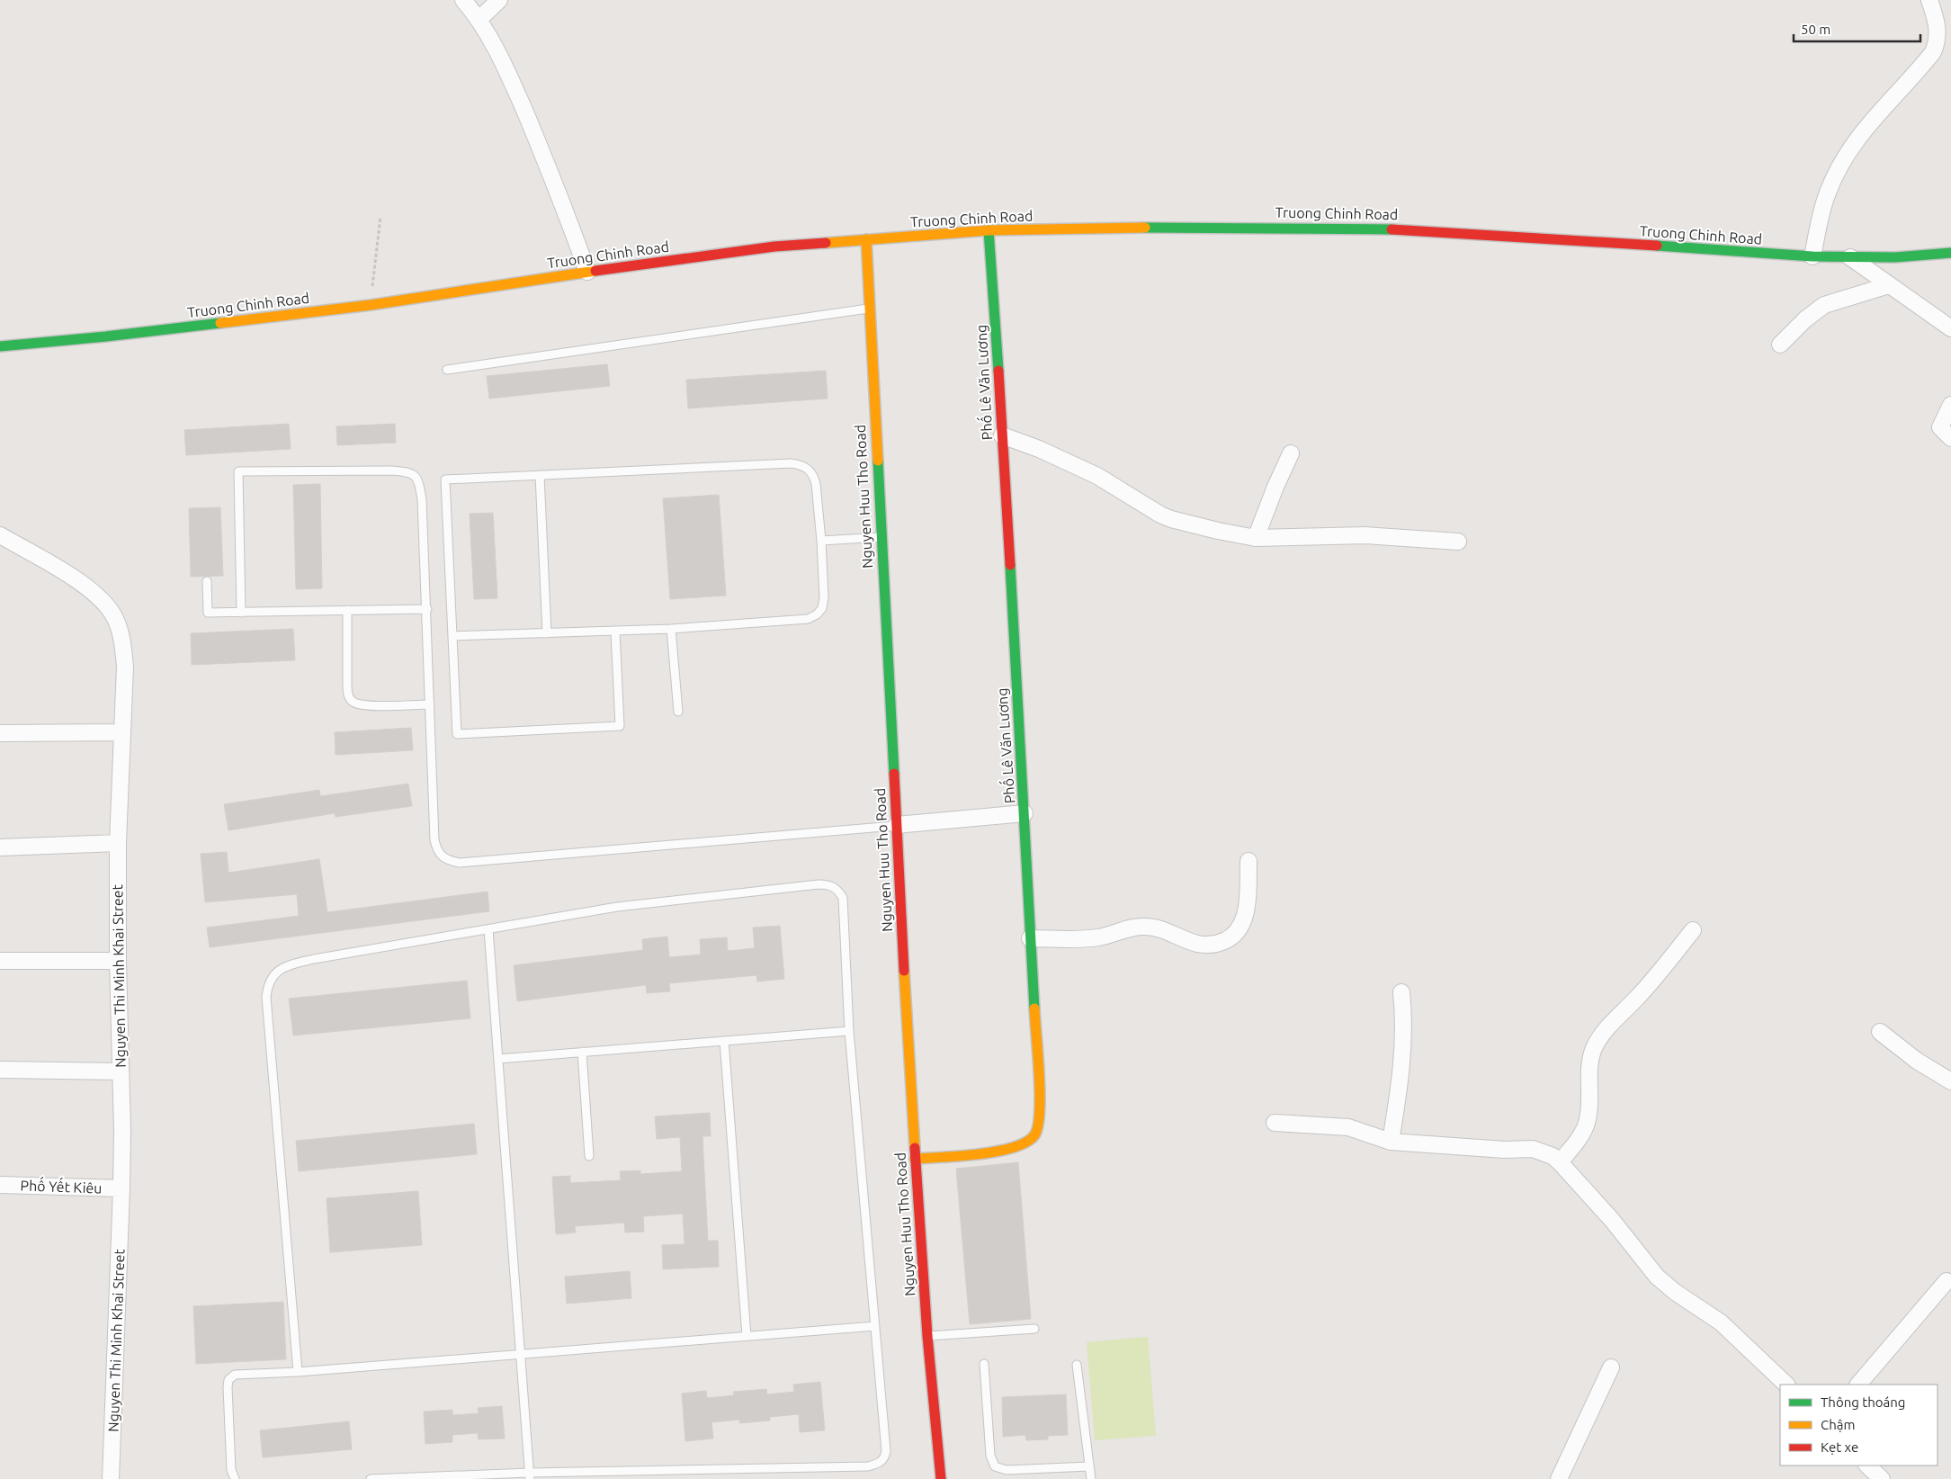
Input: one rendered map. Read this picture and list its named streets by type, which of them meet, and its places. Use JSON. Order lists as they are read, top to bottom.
{
  "streets": {
    "street": [
      "Truong Chinh Road",
      "Phố Lê Văn Lương",
      "Nguyen Huu Tho Road",
      "Nguyen Thi Minh Khai Street",
      "Phố Yết Kiêu"
    ]
  },
  "crossings": [
    ["Truong Chinh Road", "Phố Lê Văn Lương"],
    ["Truong Chinh Road", "Nguyen Huu Tho Road"],
    ["Phố Lê Văn Lương", "Nguyen Huu Tho Road"],
    ["Nguyen Thi Minh Khai Street", "Phố Yết Kiêu"]
  ],
  "legend": ["Thông thoáng", "Chậm", "Kẹt xe"],
  "scale_bar": "50 m"
}
